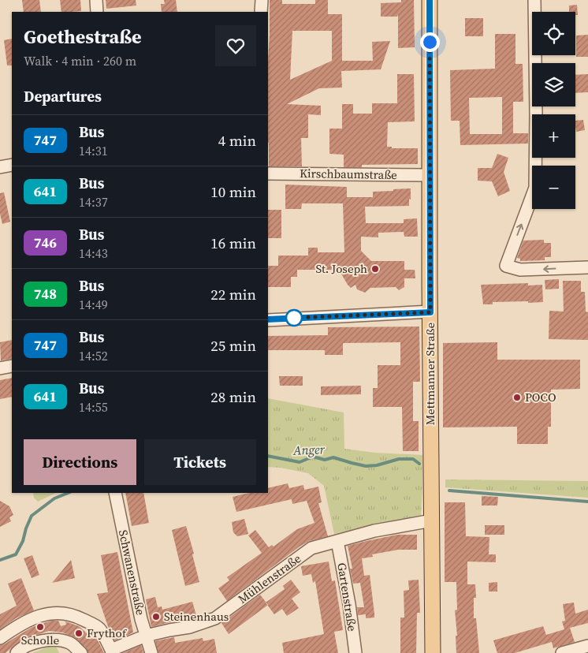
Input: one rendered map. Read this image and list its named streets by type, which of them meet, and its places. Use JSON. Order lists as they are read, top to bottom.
{
  "streets": {
    "main road": ["Mettmanner Straße"],
    "street": [
      "Kirschbaumstraße",
      "Schwanenstraße",
      "Mühlenstraße",
      "Gartenstraße"
    ]
  },
  "crossings": [
    ["Kirschbaumstraße", "Mettmanner Straße"],
    ["Mettmanner Straße", "Mühlenstraße"],
    ["Schwanenstraße", "Mühlenstraße"],
    ["Mühlenstraße", "Gartenstraße"]
  ],
  "water": ["Anger"],
  "places": [
    "St. Joseph",
    "POCO",
    "Steinenhaus",
    "Scholle",
    "Frythof"
  ],
  "lines": ["bus line 747"],
  "page": {
    "map_buttons": ["+", "−"],
    "heading": [
      ["Goethestraße", "Walk · 4 min · 260 m"],
      "Departures"
    ],
    "list": [
      {
        "mark": "747",
        "name": "Bus",
        "note": "14:31",
        "value": "4 min"
      },
      {
        "mark": "641",
        "name": "Bus",
        "note": "14:37",
        "value": "10 min"
      },
      {
        "mark": "746",
        "name": "Bus",
        "note": "14:43",
        "value": "16 min"
      },
      {
        "mark": "748",
        "name": "Bus",
        "note": "14:49",
        "value": "22 min"
      },
      {
        "mark": "747",
        "name": "Bus",
        "note": "14:52",
        "value": "25 min"
      },
      {
        "mark": "641",
        "name": "Bus",
        "note": "14:55",
        "value": "28 min"
      }
    ],
    "buttons": ["Directions", "Tickets"]
  }
}
